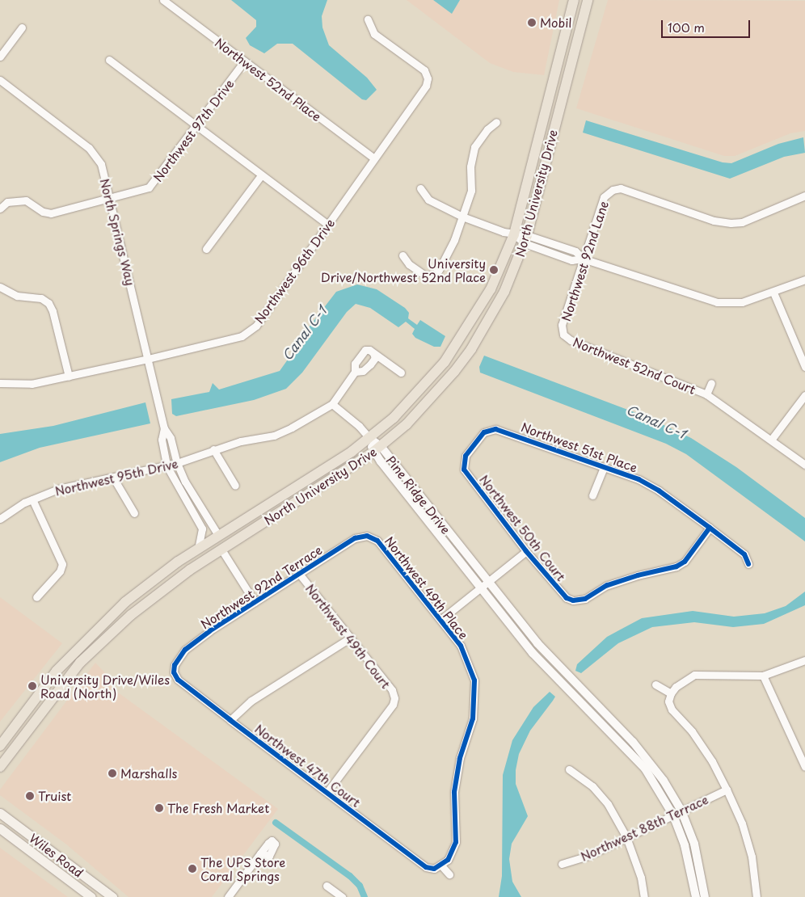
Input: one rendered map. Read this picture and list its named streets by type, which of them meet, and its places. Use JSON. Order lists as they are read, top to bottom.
{
  "streets": {
    "main road": ["North University Drive", "Wiles Road"],
    "street": [
      "Northwest 52nd Place",
      "Northwest 97th Drive",
      "North Springs Way",
      "Northwest 92nd Lane",
      "Northwest 96th Drive",
      "Northwest 52nd Court",
      "Northwest 51st Place",
      "Northwest 95th Drive",
      "Pine Ridge Drive",
      "Northwest 50th Court",
      "Northwest 92nd Terrace",
      "Northwest 49th Place",
      "Northwest 49th Court",
      "Northwest 47th Court",
      "Northwest 88th Terrace"
    ]
  },
  "crossings": [
    ["Northwest 52nd Place", "Northwest 97th Drive"],
    ["Northwest 52nd Place", "Northwest 96th Drive"],
    ["Northwest 97th Drive", "North Springs Way"],
    ["North University Drive", "North Springs Way"],
    ["North University Drive", "Pine Ridge Drive"],
    ["North Springs Way", "Northwest 96th Drive"],
    ["North Springs Way", "Northwest 95th Drive"],
    ["Northwest 92nd Lane", "Northwest 52nd Court"],
    ["Northwest 51st Place", "Northwest 50th Court"],
    ["Pine Ridge Drive", "Northwest 88th Terrace"],
    ["Northwest 92nd Terrace", "Northwest 49th Place"],
    ["Northwest 92nd Terrace", "Northwest 49th Court"],
    ["Northwest 92nd Terrace", "Northwest 47th Court"],
    ["Northwest 49th Place", "Northwest 47th Court"],
    ["Northwest 49th Court", "Northwest 47th Court"]
  ],
  "water": ["Canal C-1"],
  "places": [
    "Mobil",
    "University Drive/Northwest 52nd Place",
    "University Drive/Wiles Road (North)",
    "Marshalls",
    "Truist",
    "The Fresh Market",
    "The UPS Store Coral Springs"
  ],
  "scale_bar": "100 m"
}
